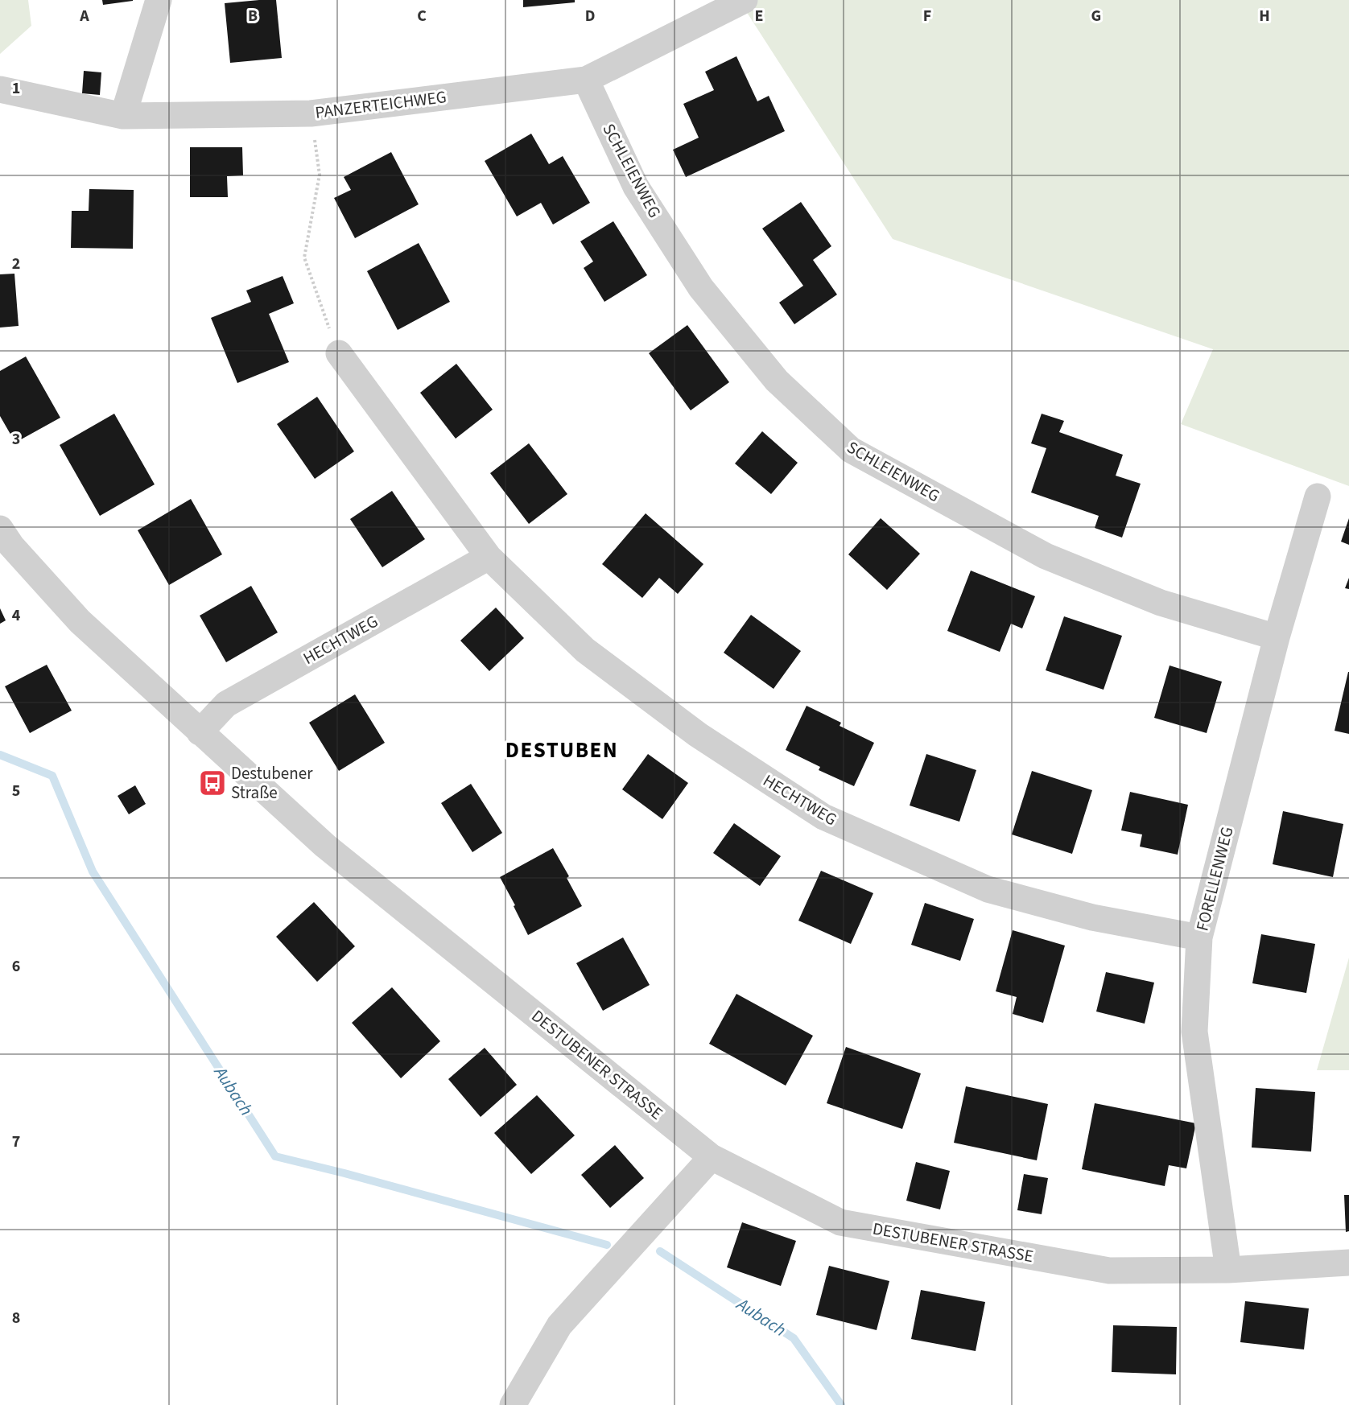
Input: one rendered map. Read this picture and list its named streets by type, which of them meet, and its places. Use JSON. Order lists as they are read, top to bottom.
{
  "streets": {
    "street": [
      "PANZERTEICHWEG",
      "SCHLEIENWEG",
      "HECHTWEG",
      "FORELLENWEG",
      "DESTUBENER STRASSE"
    ]
  },
  "crossings": [
    ["PANZERTEICHWEG", "SCHLEIENWEG"],
    ["SCHLEIENWEG", "FORELLENWEG"],
    ["HECHTWEG", "FORELLENWEG"],
    ["HECHTWEG", "DESTUBENER STRASSE"],
    ["FORELLENWEG", "DESTUBENER STRASSE"]
  ],
  "districts": ["DESTUBEN"],
  "water": ["Aubach"],
  "places": {
    "bus stop": ["Destubener Straße"]
  },
  "grid": {
    "columns": [
      "A",
      "B",
      "C",
      "D",
      "E",
      "F",
      "G",
      "H"
    ],
    "rows": [
      "1",
      "2",
      "3",
      "4",
      "5",
      "6",
      "7",
      "8"
    ]
  }
}
